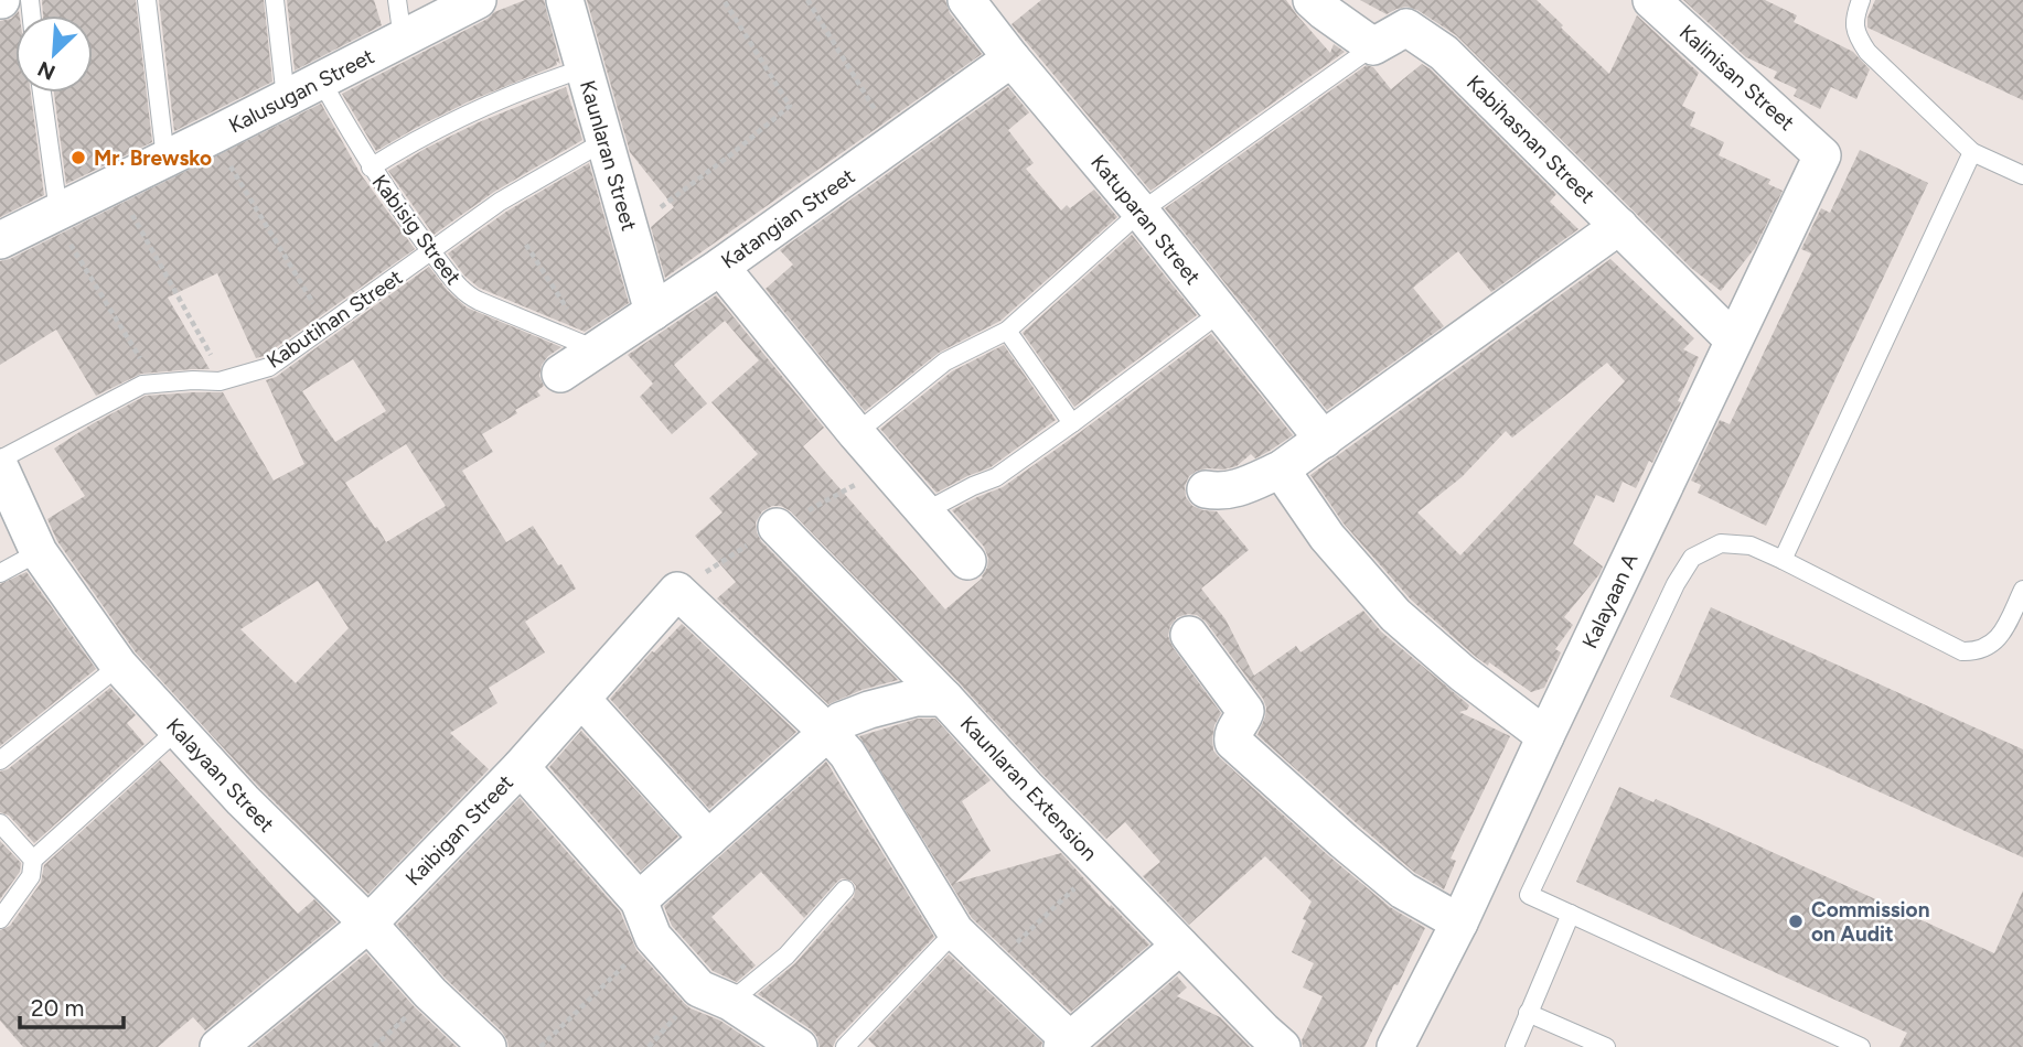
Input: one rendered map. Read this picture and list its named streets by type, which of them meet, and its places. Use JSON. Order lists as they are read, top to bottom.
{
  "streets": {
    "street": [
      "Kalinisan Street",
      "Kalusugan Street",
      "Kabihasnan Street",
      "Kaunlaran Street",
      "Katangian Street",
      "Katuparan Street",
      "Kalayaan A",
      "Kalayaan Street",
      "Kaunlaran Extension",
      "Kaibigan Street"
    ],
    "lane": ["Kabisig Street", "Kabutihan Street"]
  },
  "crossings": [
    ["Kalinisan Street", "Kalayaan A"],
    ["Kalusugan Street", "Kabisig Street"],
    ["Kabihasnan Street", "Kalayaan A"],
    ["Kaunlaran Street", "Katangian Street"],
    ["Kaunlaran Street", "Kabutihan Street"],
    ["Katangian Street", "Katuparan Street"],
    ["Katangian Street", "Kabisig Street"],
    ["Kabisig Street", "Kabutihan Street"],
    ["Kalayaan Street", "Kaibigan Street"]
  ],
  "places": ["Mr. Brewsko", "Commission on Audit"],
  "scale_bar": "20 m",
  "north": "bottom left"
}
